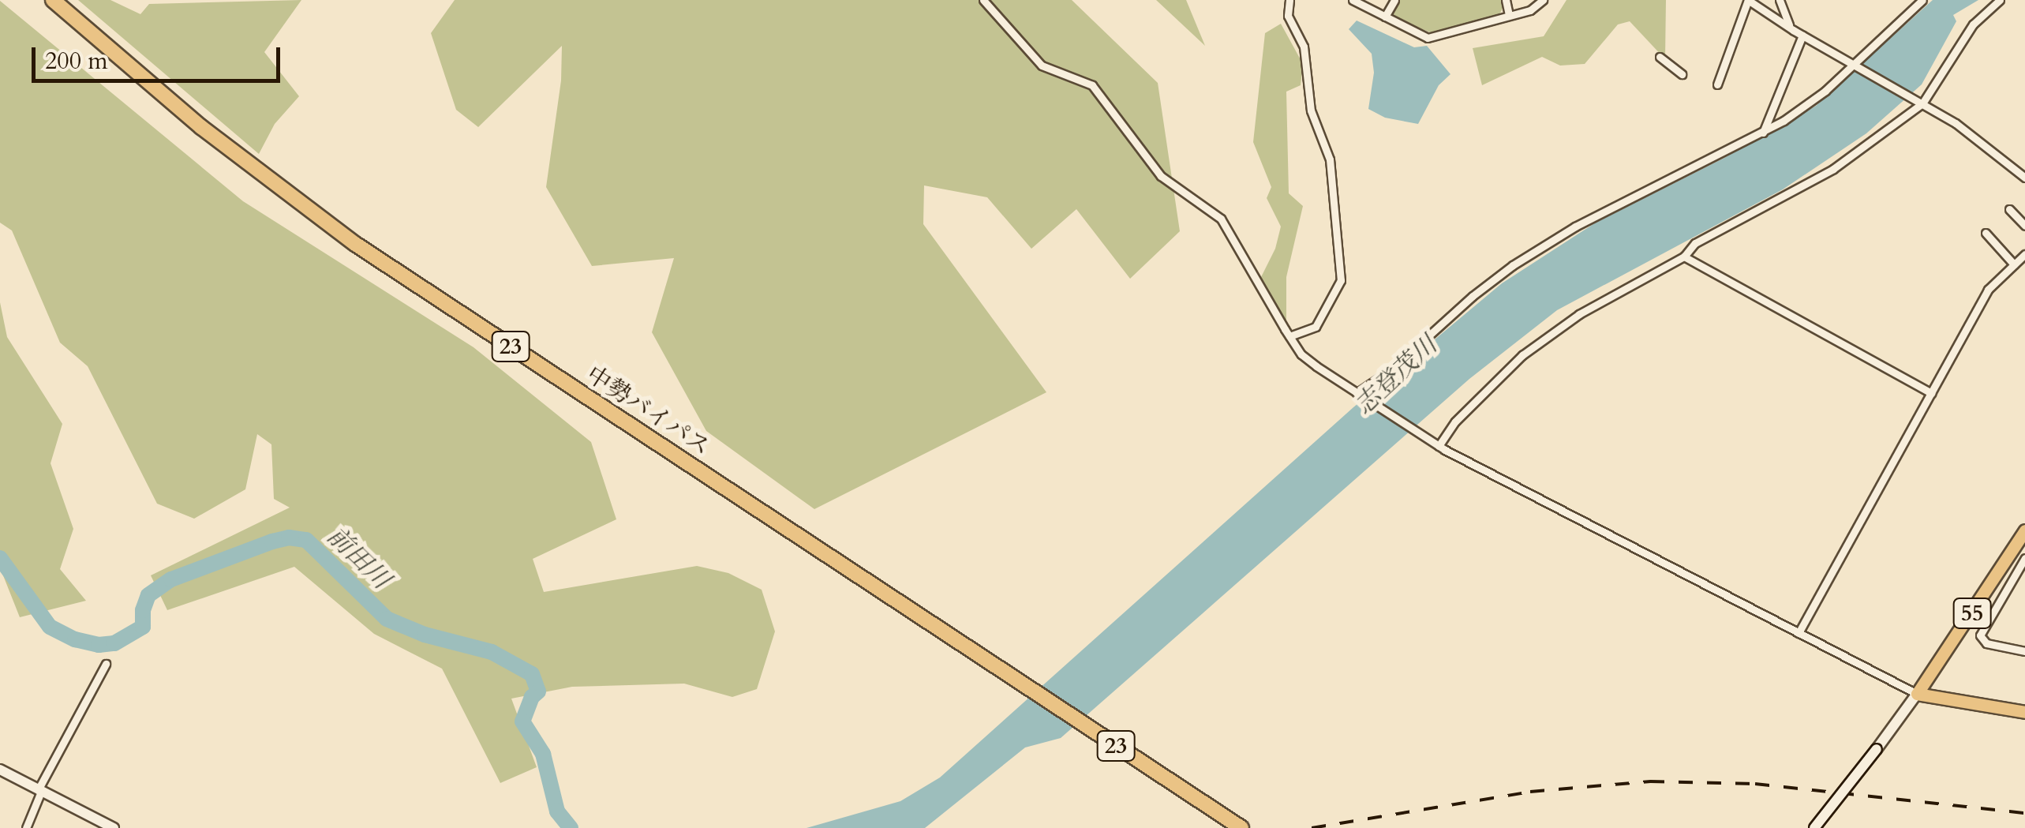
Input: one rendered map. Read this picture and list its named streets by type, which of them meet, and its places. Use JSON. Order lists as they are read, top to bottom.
{
  "streets": {
    "highway": ["23", "中勢バイパス"],
    "main road": ["55"]
  },
  "water": ["志登茂川", "前田川"],
  "scale_bar": "200 m"
}
